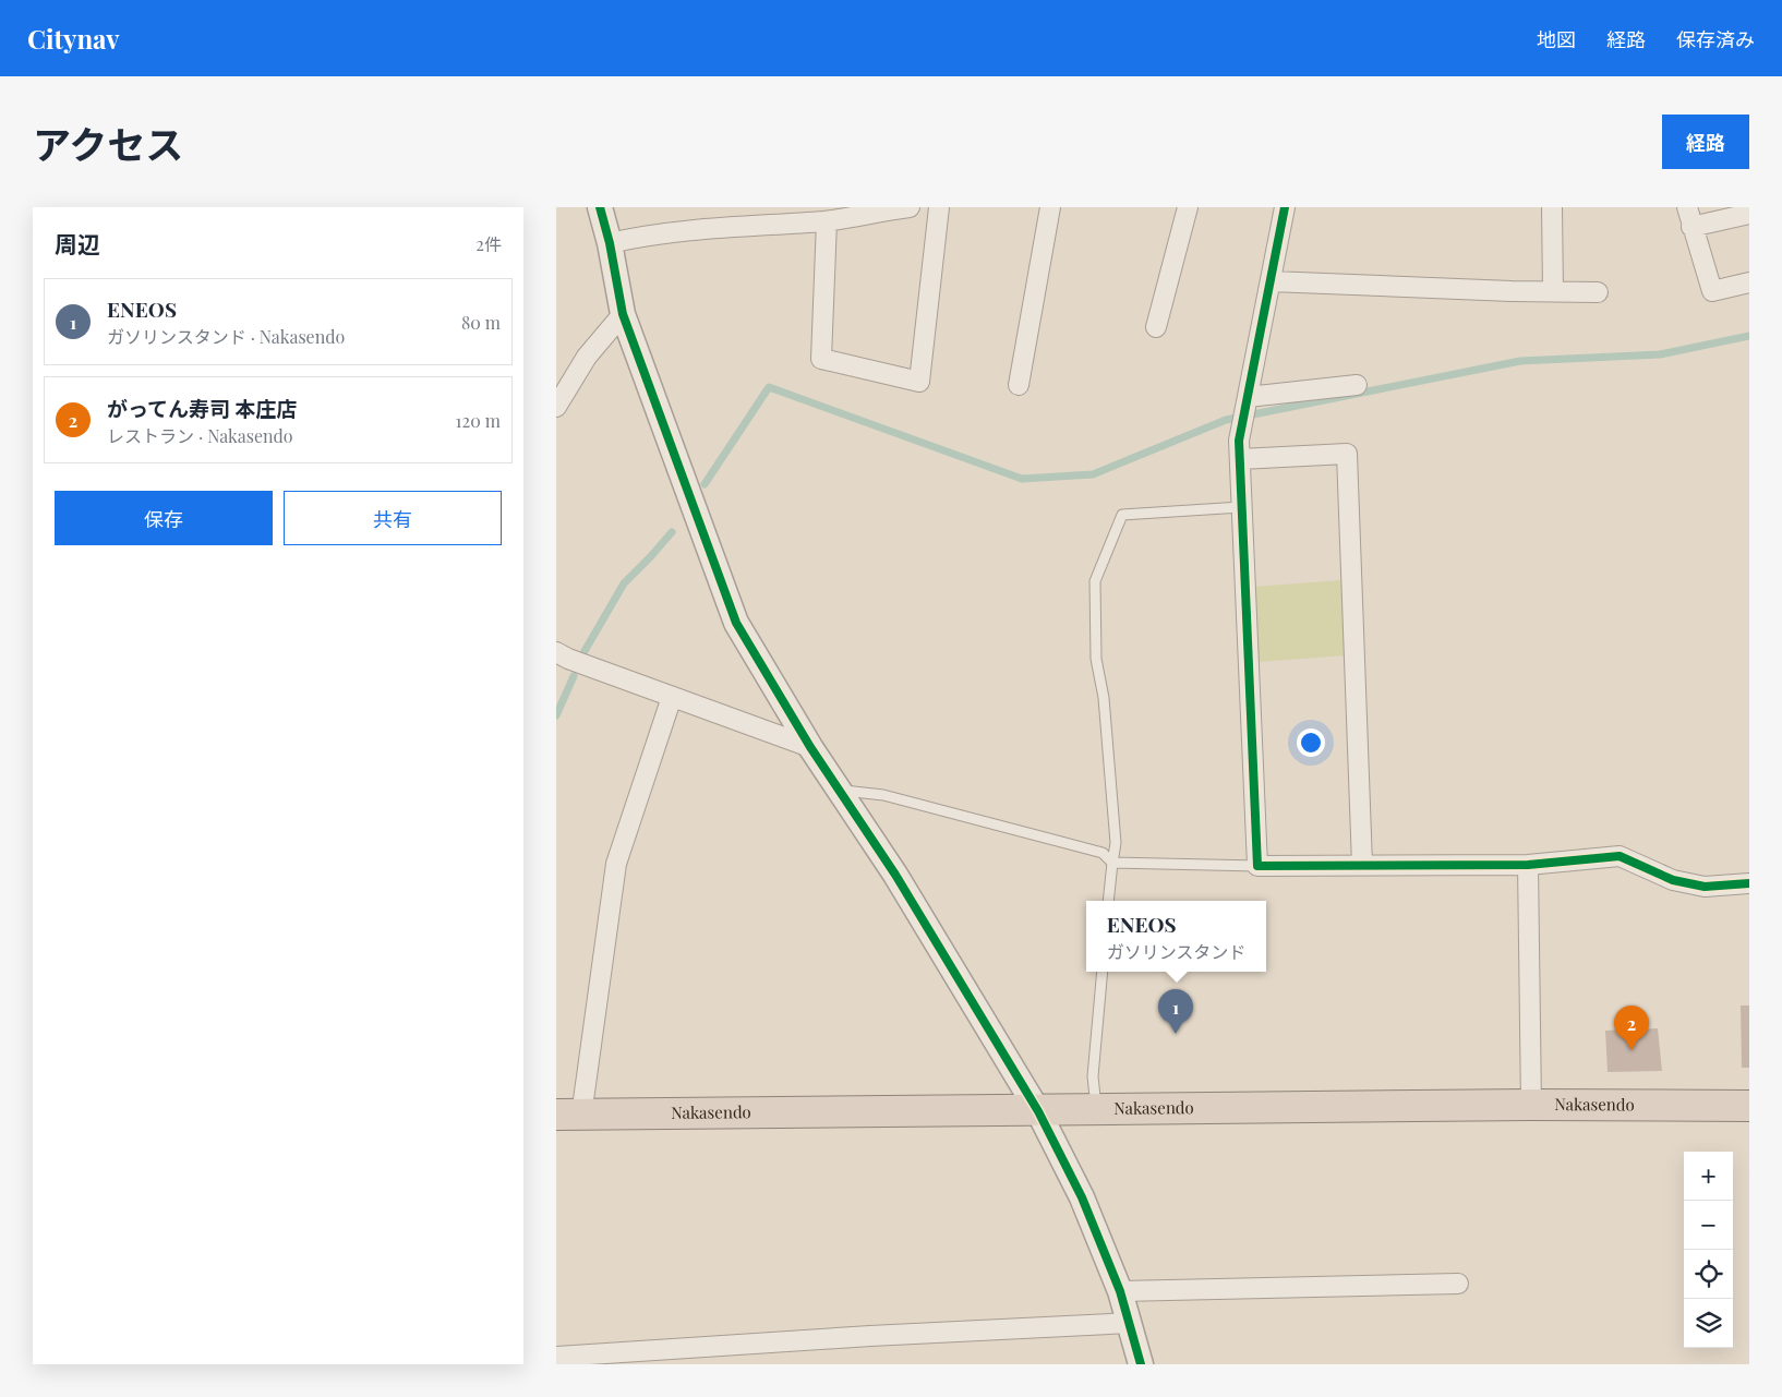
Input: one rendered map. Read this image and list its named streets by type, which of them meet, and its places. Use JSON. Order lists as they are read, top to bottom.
{
  "streets": {
    "highway": ["Nakasendo"]
  },
  "page": {
    "header": "Citynav",
    "nav": ["地図", "経路", "保存済み"],
    "title": "アクセス",
    "buttons": [
      "経路",
      ["保存", "共有"]
    ],
    "heading": ["周辺", "2件"],
    "list": [
      {
        "mark": "1",
        "name": "ENEOS",
        "note": "ガソリンスタンド · Nakasendo",
        "value": "80 m"
      },
      {
        "mark": "2",
        "name": "がってん寿司 本庄店",
        "note": "レストラン · Nakasendo",
        "value": "120 m"
      }
    ],
    "popup": ["ENEOS", "ガソリンスタンド"],
    "pins": ["1", "2"],
    "map_buttons": ["+", "−"]
  }
}
